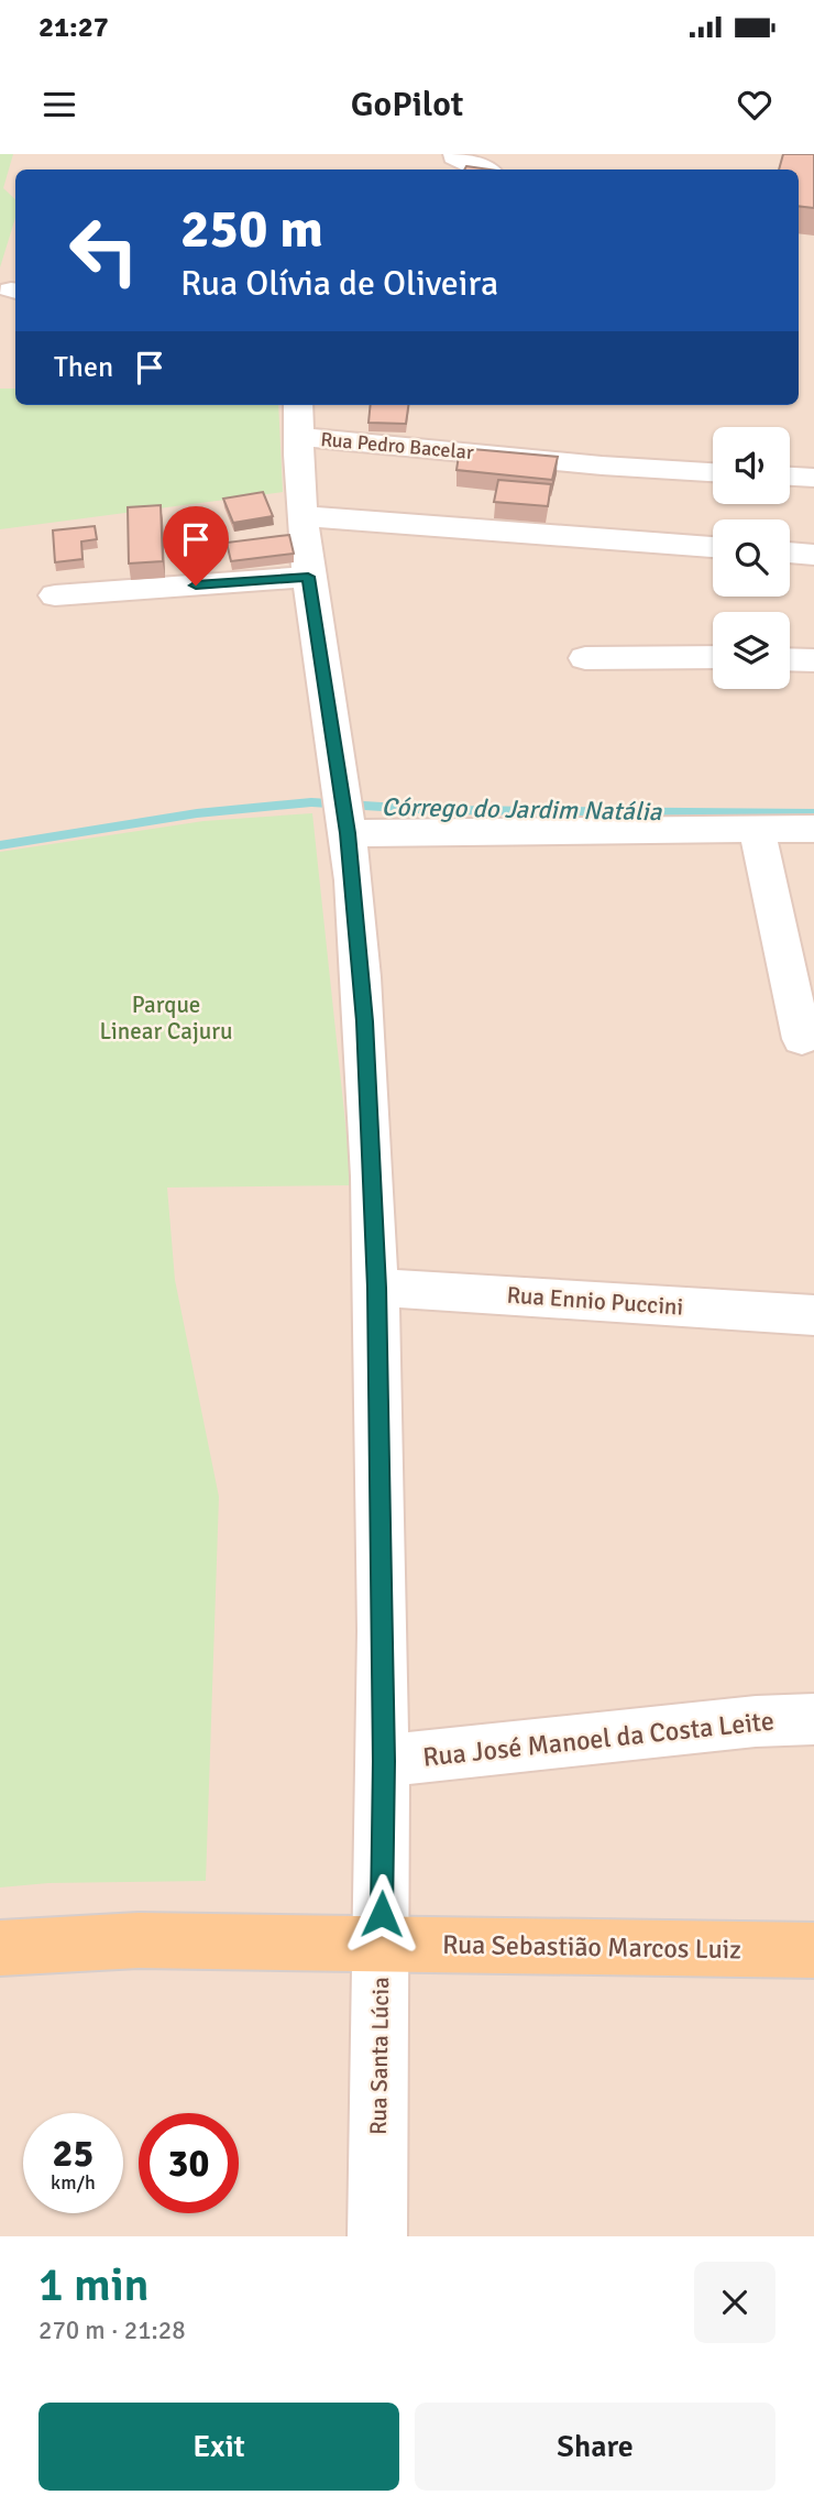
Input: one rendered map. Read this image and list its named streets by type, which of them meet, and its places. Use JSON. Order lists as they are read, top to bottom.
{
  "streets": {
    "main road": ["Rua Sebastião Marcos Luiz"],
    "street": [
      "Rua Pedro Bacelar",
      "Rua Ennio Puccini",
      "Rua José Manoel da Costa Leite",
      "Rua Santa Lúcia"
    ]
  },
  "crossings": [
    ["Rua Pedro Bacelar", "Rua Santa Lúcia"],
    ["Rua Ennio Puccini", "Rua Santa Lúcia"],
    ["Rua José Manoel da Costa Leite", "Rua Santa Lúcia"],
    ["Rua Sebastião Marcos Luiz", "Rua Santa Lúcia"]
  ],
  "water": ["Córrego do Jardim Natália"],
  "parks": ["Parque Linear Cajuru"],
  "page": {
    "status": "21:27",
    "header": "GoPilot",
    "turn": ["250 m", "Rua Olívia de Oliveira"],
    "then": "Then",
    "speed": "25 km/h",
    "limit": "30",
    "heading": ["1 min", "270 m · 21:28"],
    "buttons": ["Exit", "Share"]
  }
}
